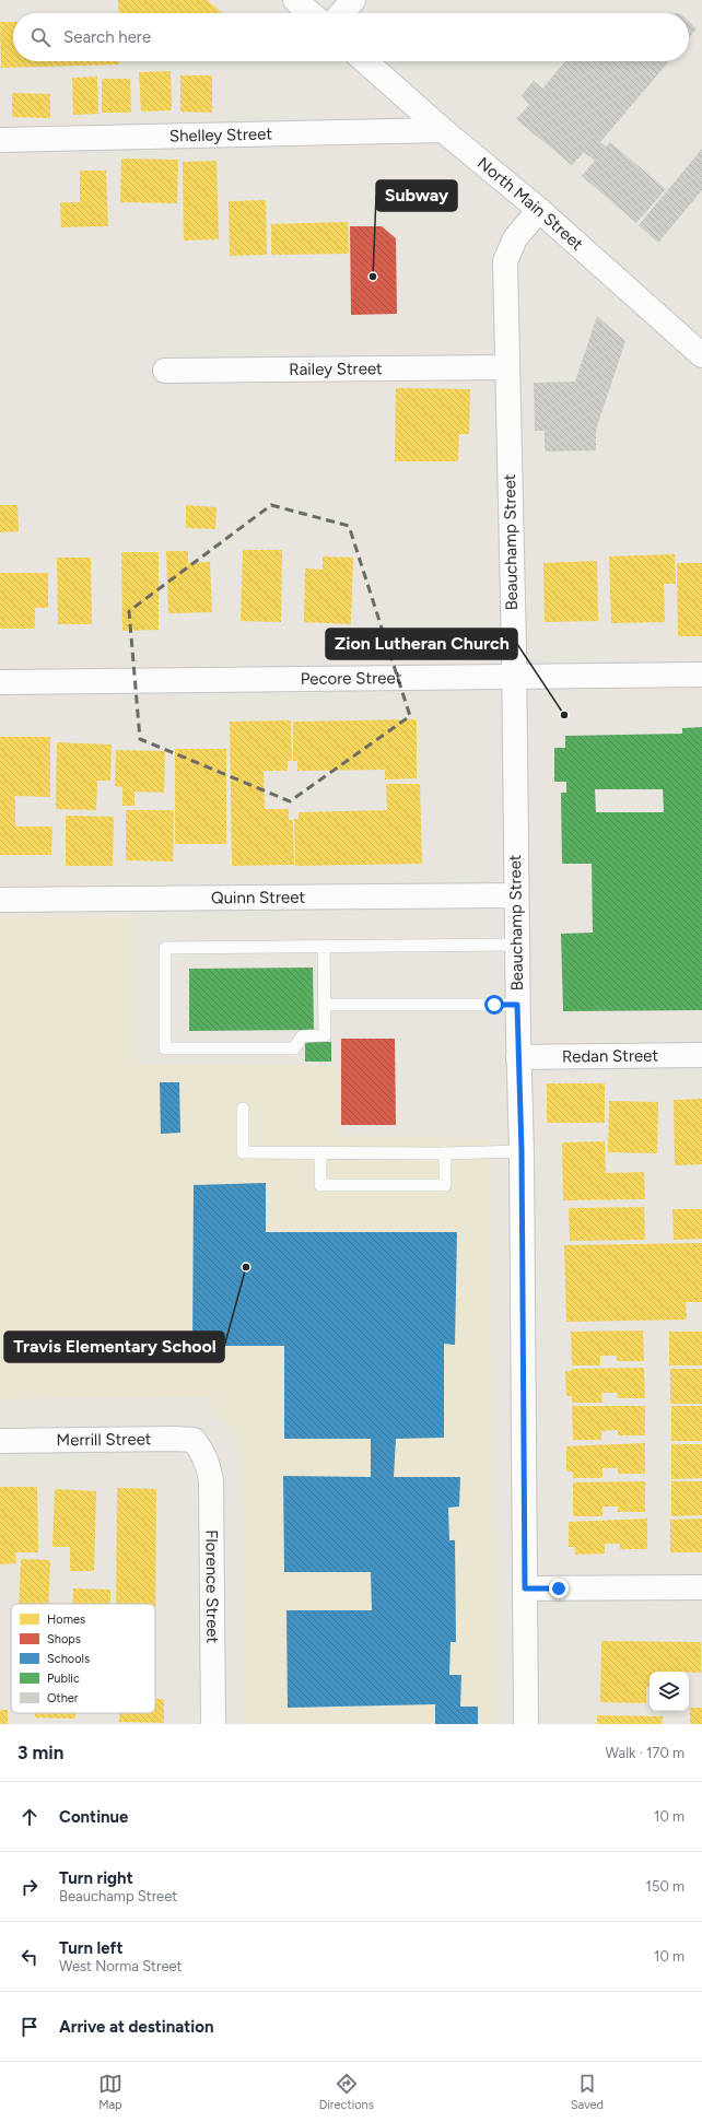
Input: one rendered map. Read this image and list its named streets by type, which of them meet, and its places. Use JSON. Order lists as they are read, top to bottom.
{
  "streets": {
    "street": [
      "Shelley Street",
      "North Main Street",
      "Railey Street",
      "Beauchamp Street",
      "Pecore Street",
      "Quinn Street",
      "Redan Street",
      "Merrill Street",
      "Florence Street"
    ]
  },
  "crossings": [
    ["Shelley Street", "North Main Street"],
    ["North Main Street", "Beauchamp Street"],
    ["Railey Street", "Beauchamp Street"],
    ["Beauchamp Street", "Pecore Street"],
    ["Beauchamp Street", "Quinn Street"],
    ["Beauchamp Street", "Redan Street"],
    ["Merrill Street", "Florence Street"]
  ],
  "places": ["Subway", "Zion Lutheran Church", "Travis Elementary School"],
  "legend": [
    "Homes",
    "Shops",
    "Schools",
    "Public",
    "Other"
  ],
  "page": {
    "search": "Search here",
    "heading": ["3 min", "Walk · 170 m"],
    "list": [
      ["Continue", "10 m"],
      ["Turn right", "Beauchamp Street", "150 m"],
      ["Turn left", "West Norma Street", "10 m"],
      "Arrive at destination"
    ],
    "nav": ["Map", "Directions", "Saved"]
  }
}
